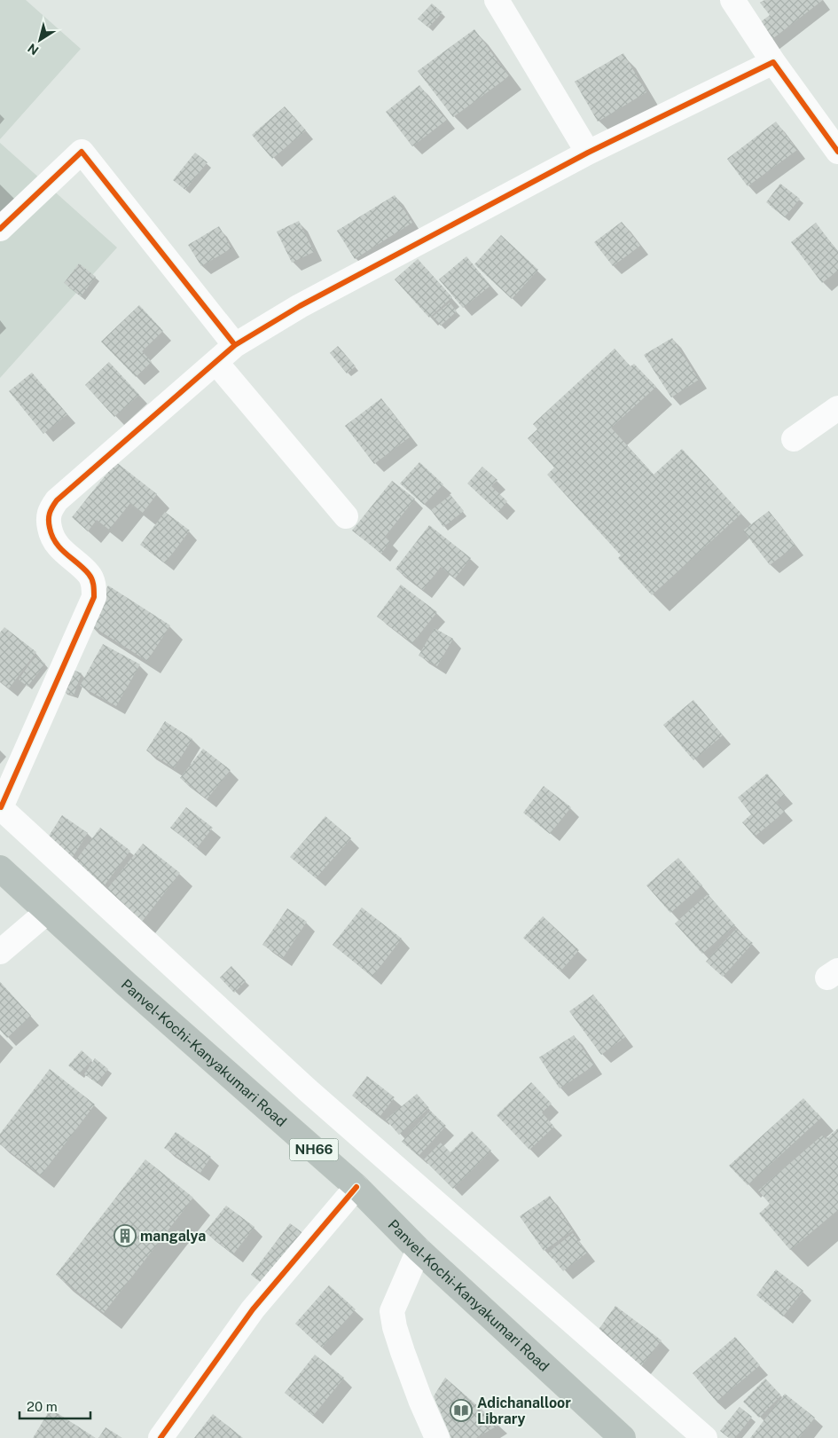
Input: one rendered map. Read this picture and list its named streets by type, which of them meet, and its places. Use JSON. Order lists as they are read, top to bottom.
{
  "streets": {
    "highway": ["Panvel-Kochi-Kanyakumari Road", "NH66"]
  },
  "places": {
    "building": ["mangalya"],
    "library": ["Adichanalloor Library"]
  },
  "scale_bar": "20 m",
  "north": "bottom left"
}
